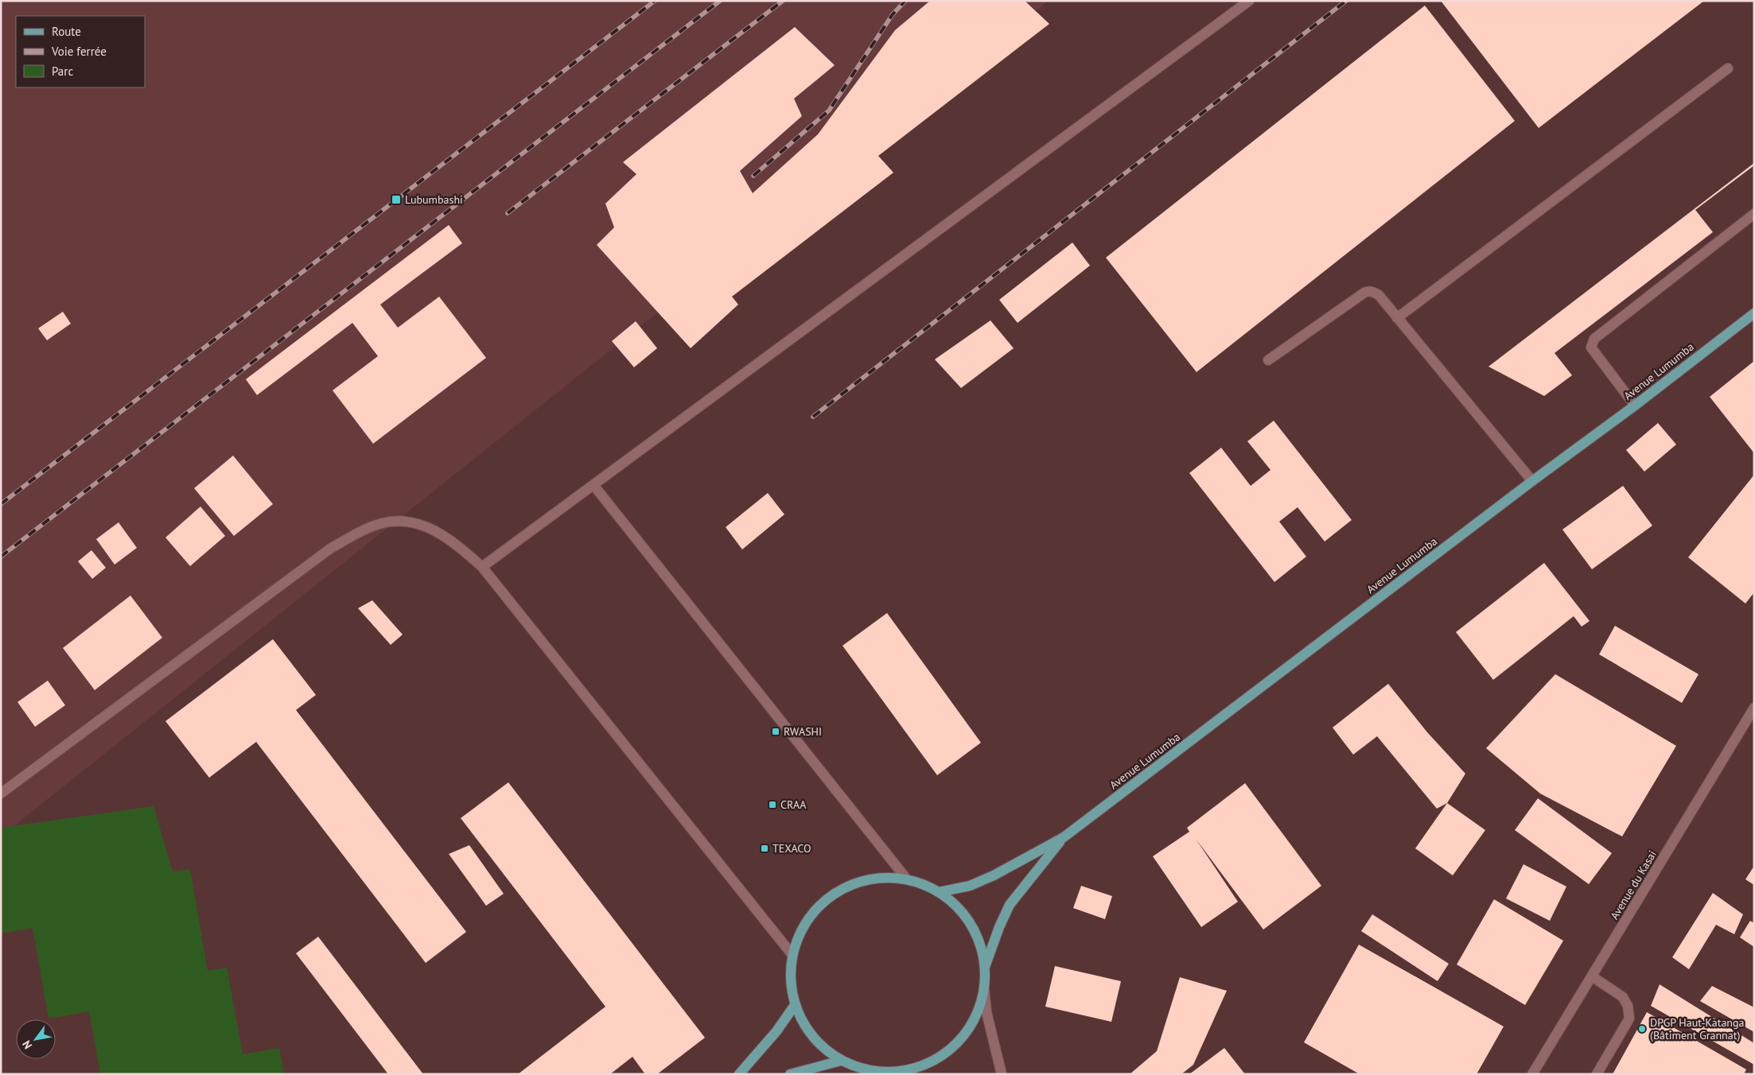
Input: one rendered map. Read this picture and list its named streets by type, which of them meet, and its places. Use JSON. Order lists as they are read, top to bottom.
{
  "streets": {
    "main road": ["Avenue Lumumba"],
    "street": ["Avenue du Kasai"]
  },
  "places": {
    "transit": [
      "Lubumbashi",
      "RWASHI",
      "CRAA",
      "TEXACO"
    ],
    "other": ["DPGP Haut-Katanga (Bâtiment Grannat)"]
  },
  "legend": ["Route", "Voie ferrée", "Parc"],
  "north": "bottom left"
}
